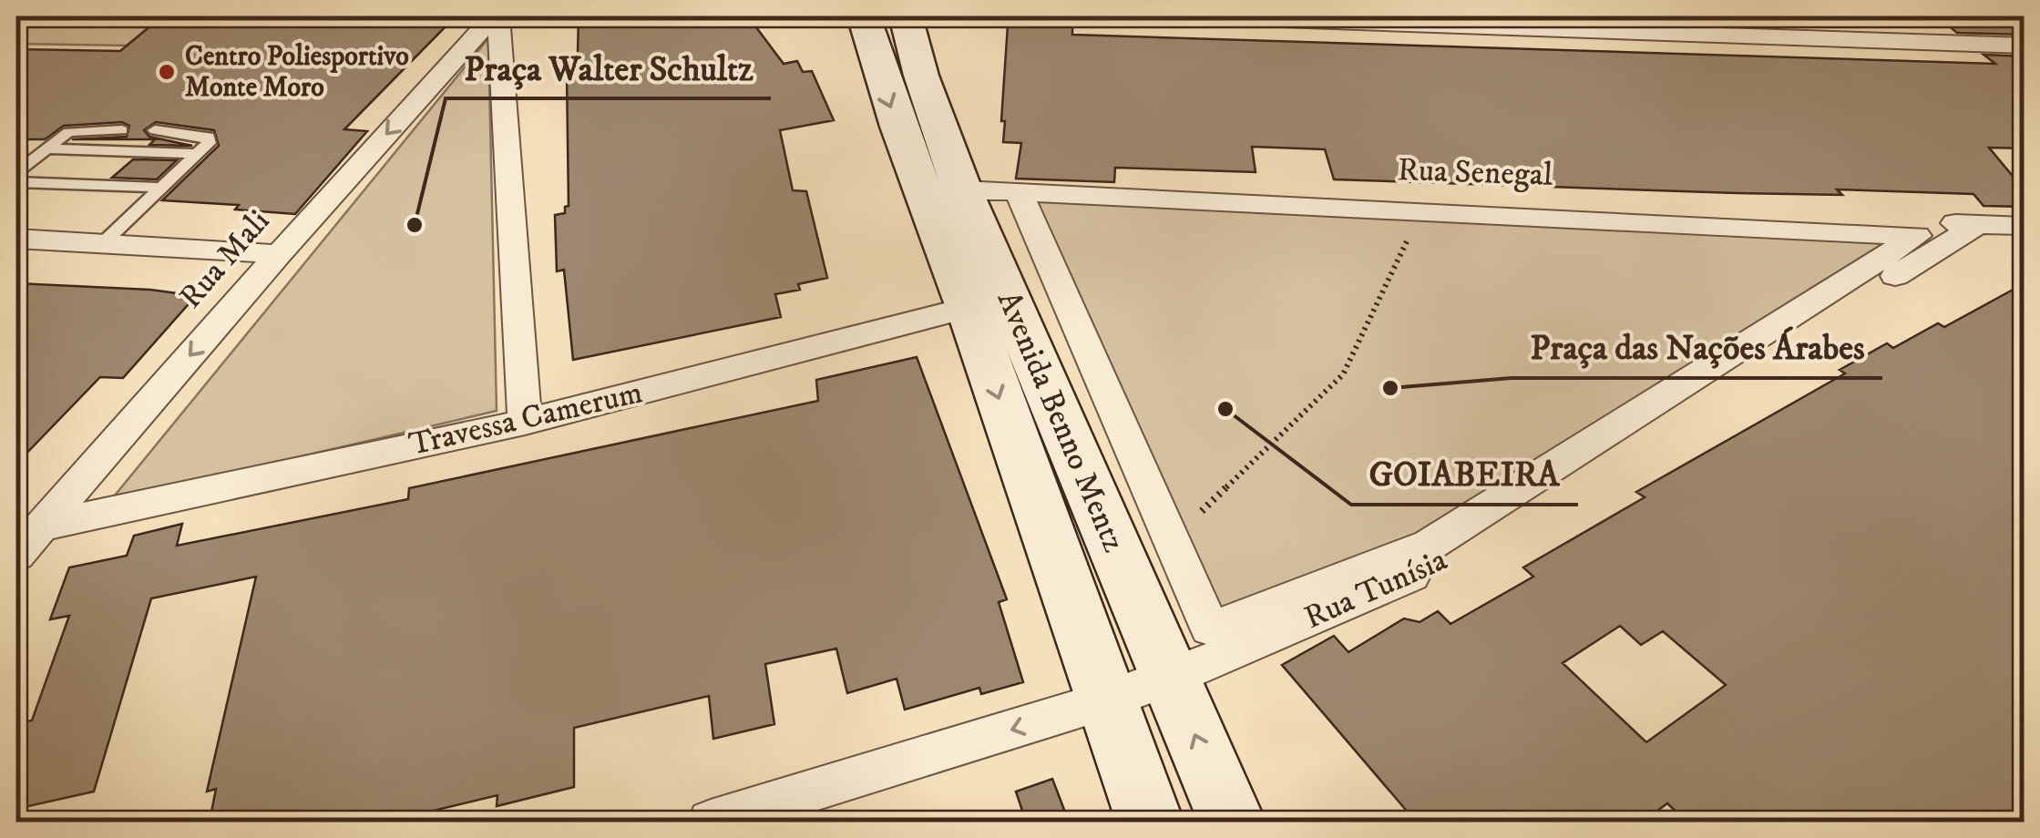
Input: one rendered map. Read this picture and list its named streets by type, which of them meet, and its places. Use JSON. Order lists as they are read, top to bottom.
{
  "streets": {
    "street": [
      "Rua Senegal",
      "Rua Mali",
      "Travessa Camerum",
      "Avenida Benno Mentz",
      "Rua Tunísia"
    ]
  },
  "crossings": [
    ["Rua Senegal", "Avenida Benno Mentz"],
    ["Rua Senegal", "Rua Tunísia"],
    ["Rua Mali", "Travessa Camerum"],
    ["Travessa Camerum", "Avenida Benno Mentz"],
    ["Avenida Benno Mentz", "Rua Tunísia"]
  ],
  "one_way": ["Rua Mali"],
  "places": [
    "Centro Poliesportivo Monte Moro",
    "Praça Walter Schultz",
    "Praça das Nações Árabes",
    "GOIABEIRA"
  ]
}
